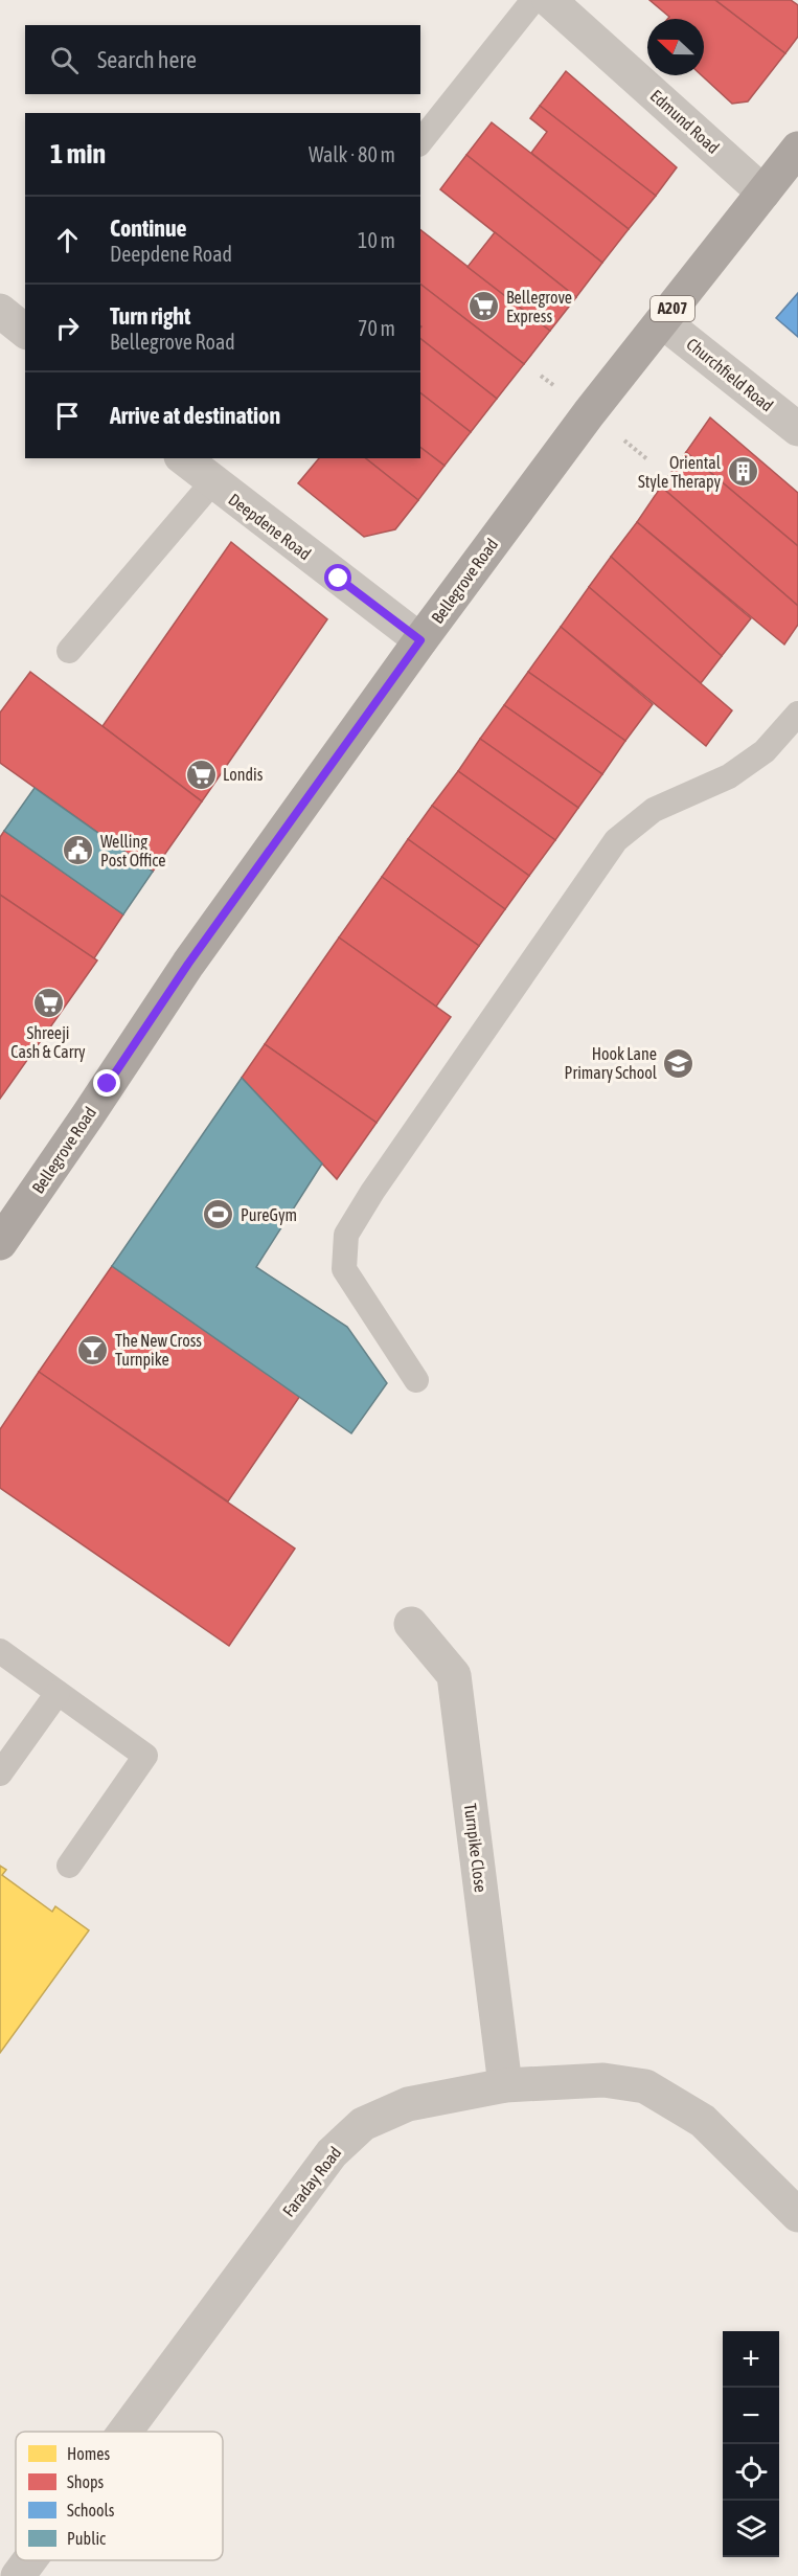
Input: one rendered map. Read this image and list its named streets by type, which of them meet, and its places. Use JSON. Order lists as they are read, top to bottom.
{
  "streets": {
    "main road": ["A207", "Bellegrove Road"],
    "street": [
      "Edmund Road",
      "Churchfield Road",
      "Deepdene Road",
      "Turnpike Close",
      "Faraday Road"
    ]
  },
  "crossings": [
    ["Edmund Road", "Bellegrove Road"],
    ["Churchfield Road", "Bellegrove Road"],
    ["Deepdene Road", "Bellegrove Road"],
    ["Turnpike Close", "Faraday Road"]
  ],
  "places": {
    "supermarket": ["Bellegrove Express", "Londis", "Shreeji Cash & Carry"],
    "building": ["Oriental Style Therapy"],
    "public building": ["Welling Post Office"],
    "school or university": ["Hook Lane Primary School"],
    "sports": ["PureGym"],
    "bar": ["The New Cross Turnpike"]
  },
  "legend": [
    "Homes",
    "Shops",
    "Schools",
    "Public"
  ],
  "north": "left",
  "page": {
    "search": "Search here",
    "heading": ["1 min", "Walk · 80 m"],
    "list": [
      ["Continue", "Deepdene Road", "10 m"],
      ["Turn right", "Bellegrove Road", "70 m"],
      "Arrive at destination"
    ],
    "map_buttons": ["+", "−"]
  }
}
